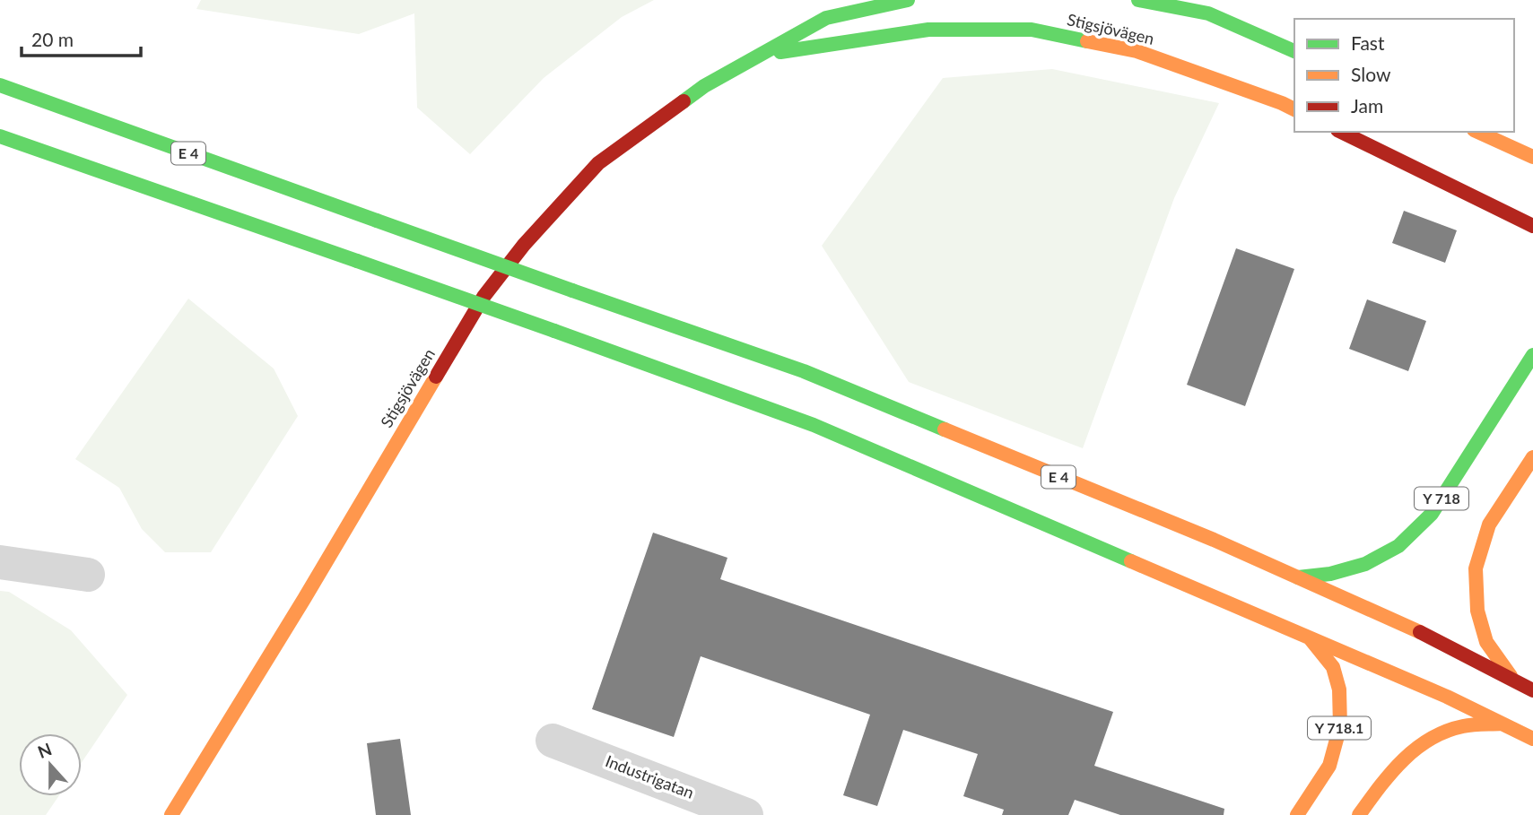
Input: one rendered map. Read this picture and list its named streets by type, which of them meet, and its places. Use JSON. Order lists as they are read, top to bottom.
{
  "streets": {
    "main road": [
      "Stigsjövägen",
      "E 4",
      "Y 718",
      "Y 718.1"
    ],
    "street": ["Industrigatan"]
  },
  "crossings": [
    ["E 4", "Y 718"]
  ],
  "legend": ["Fast", "Slow", "Jam"],
  "scale_bar": "20 m",
  "north": "top"
}
